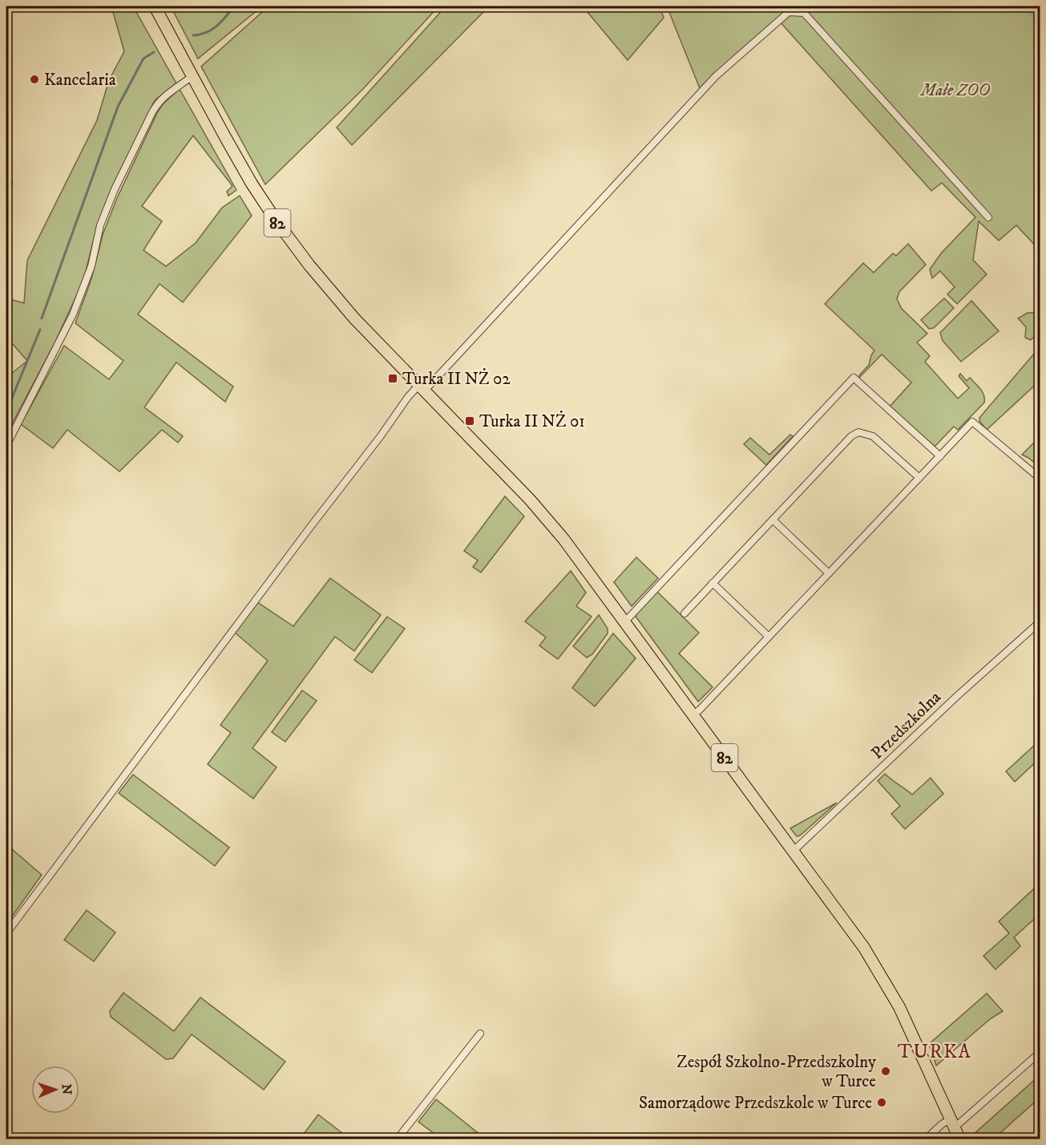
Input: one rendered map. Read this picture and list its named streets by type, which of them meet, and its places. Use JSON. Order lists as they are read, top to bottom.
{
  "streets": {
    "main road": ["82"],
    "street": ["Przedszkolna"]
  },
  "crossings": [
    ["82", "Przedszkolna"]
  ],
  "districts": ["TURKA"],
  "parks": ["Małe ZOO"],
  "places": {
    "other": ["Kancelaria", "Zespół Szkolno-Przedszkolny w Turce", "Samorządowe Przedszkole w Turce"],
    "transit": ["Turka II NŻ 02", "Turka II NŻ 01"]
  },
  "north": "right"
}
